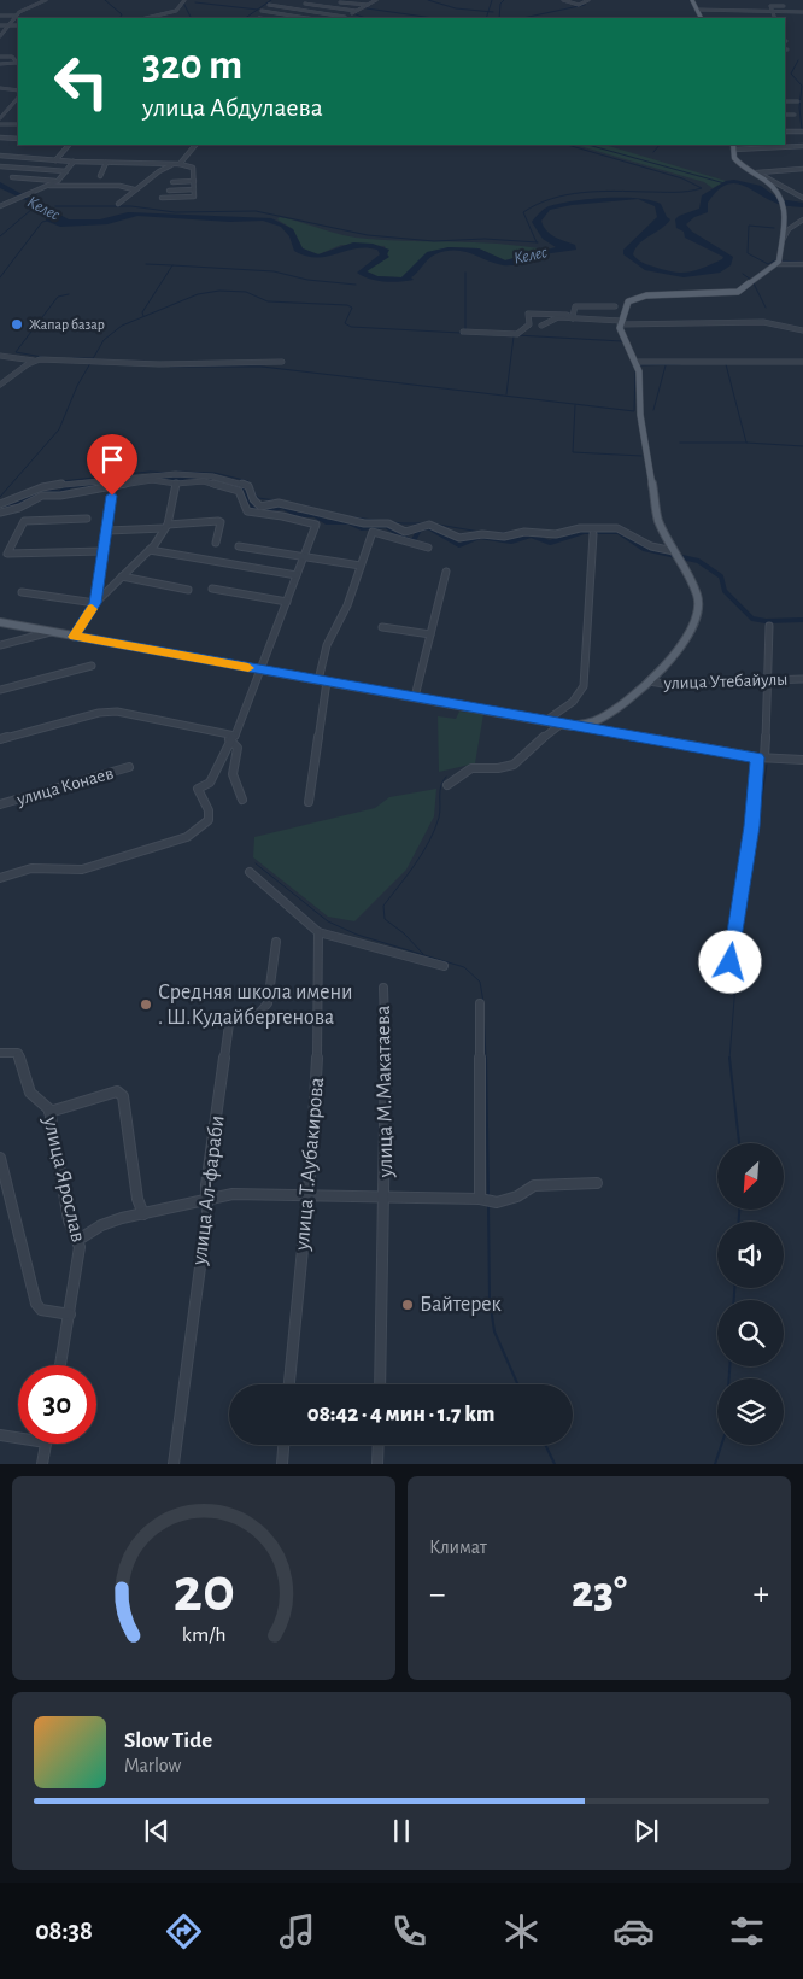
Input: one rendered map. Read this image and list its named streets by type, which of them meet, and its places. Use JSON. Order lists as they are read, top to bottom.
{
  "streets": {
    "street": [
      "улица Утебайулы",
      "улица Конаев",
      "улица М.Макатаева",
      "улица Т.Аубакирова",
      "улица Ярослав",
      "улица Ал-фараби"
    ]
  },
  "water": ["Келес"],
  "places": ["Жапар базар", "Средняя школа имени . Ш.Кудайбергенова", "Байтерек"],
  "north": "bottom left",
  "page": {
    "turn": ["320 m", "улица Абдулаева"],
    "limit": "30",
    "trip": "08:42 · 4 мин · 1.7 km",
    "tile": "Климат",
    "heat": ["−", "23°", "+"],
    "song": ["Slow Tide", "Marlow"],
    "tabs": "08:38",
    "gauge": ["20", "km/h"]
  }
}
